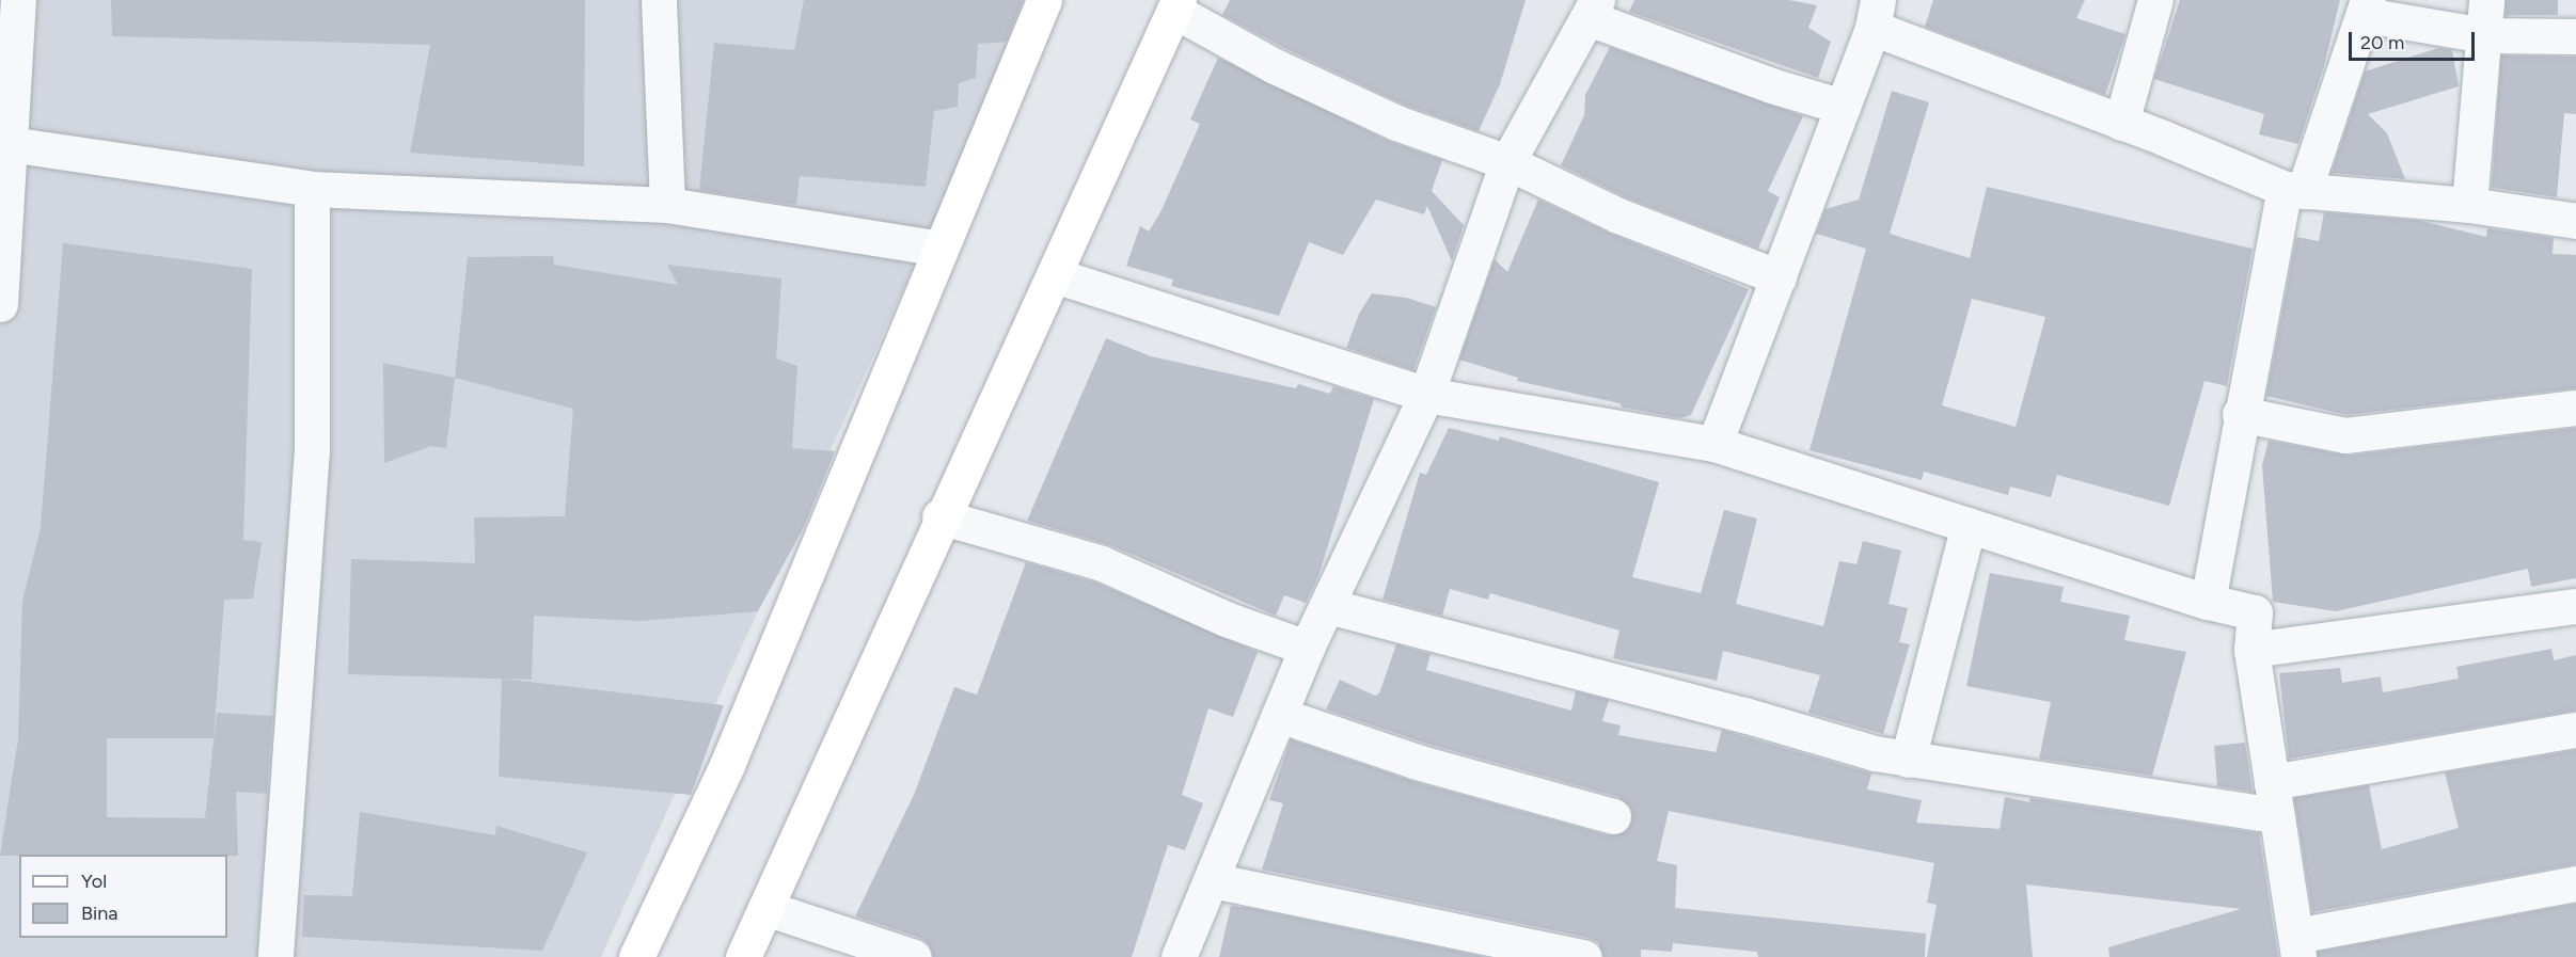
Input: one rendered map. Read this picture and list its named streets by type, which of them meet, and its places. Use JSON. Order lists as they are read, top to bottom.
{
  "legend": ["Yol", "Bina"],
  "scale_bar": "20 m"
}
